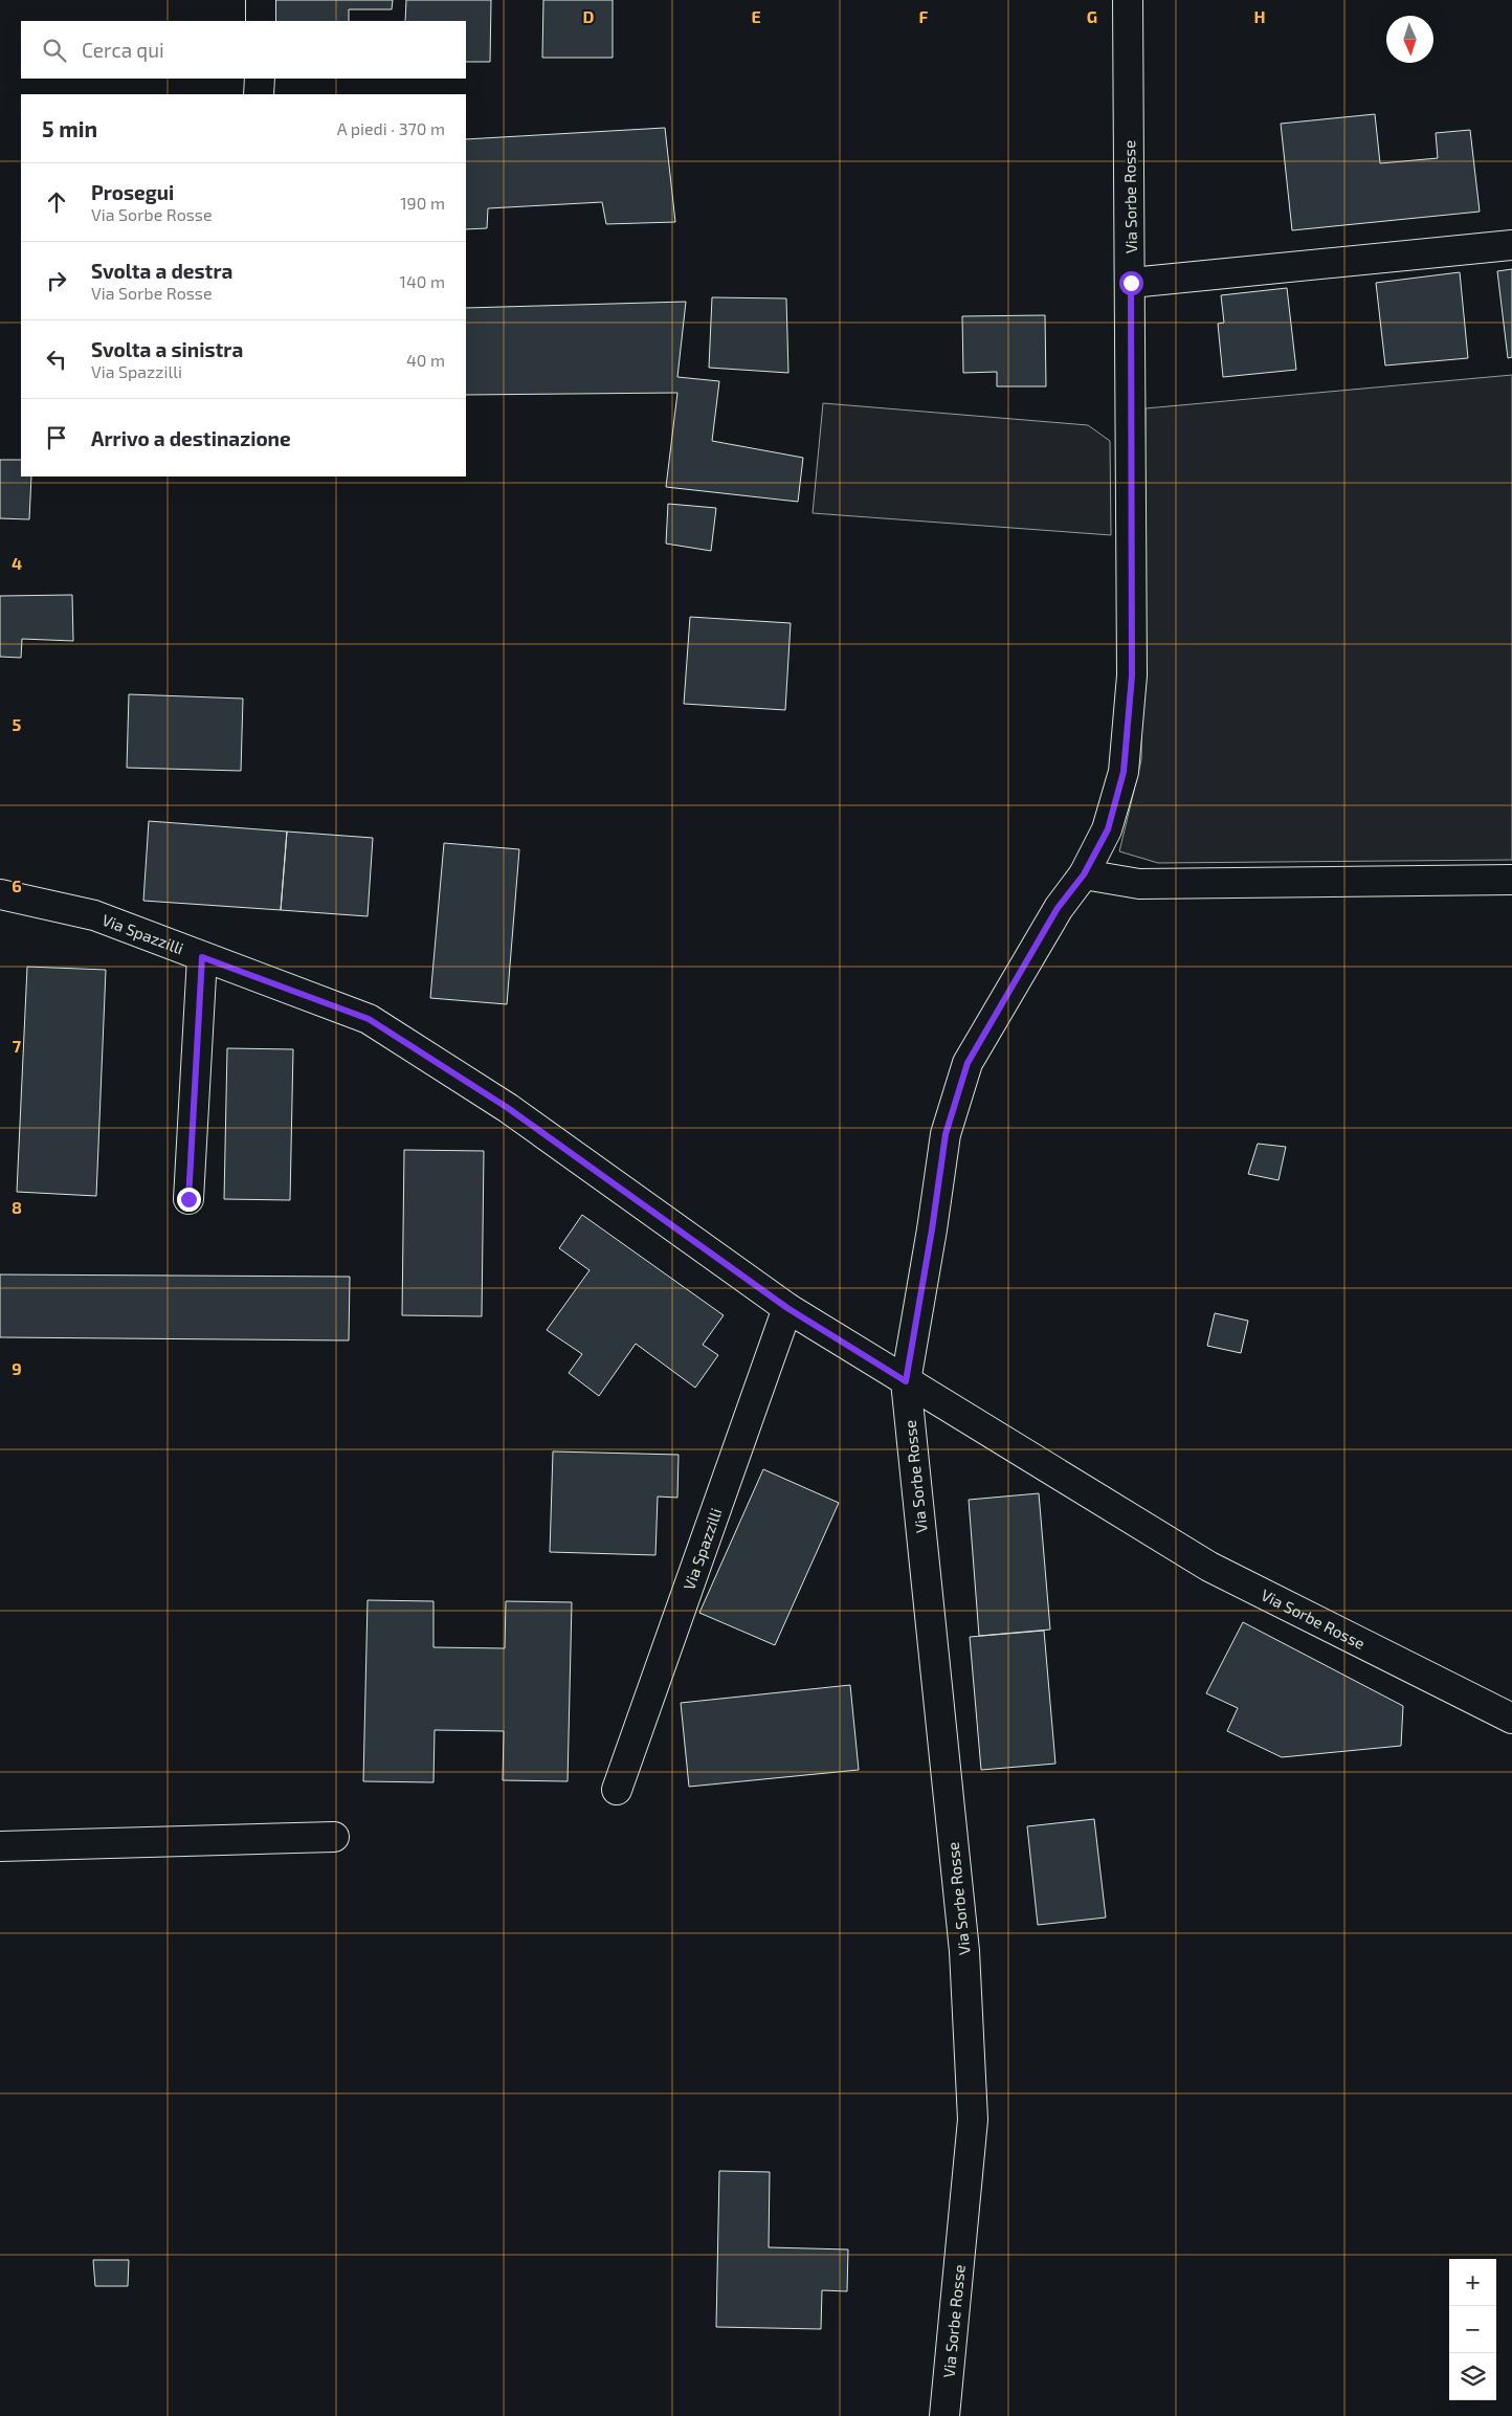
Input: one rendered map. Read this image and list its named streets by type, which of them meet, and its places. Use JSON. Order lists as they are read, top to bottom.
{
  "streets": {
    "street": ["Via Sorbe Rosse", "Via Spazzilli"]
  },
  "crossings": [
    ["Via Sorbe Rosse", "Via Spazzilli"]
  ],
  "north": "bottom",
  "page": {
    "search": "Cerca qui",
    "heading": ["5 min", "A piedi · 370 m"],
    "list": [
      ["Prosegui", "Via Sorbe Rosse", "190 m"],
      ["Svolta a destra", "Via Sorbe Rosse", "140 m"],
      ["Svolta a sinistra", "Via Spazzilli", "40 m"],
      "Arrivo a destinazione"
    ],
    "map_buttons": ["+", "−"]
  },
  "grid": {
    "columns": [
      "D",
      "E",
      "F",
      "G",
      "H"
    ],
    "rows": [
      "4",
      "5",
      "6",
      "7",
      "8",
      "9"
    ]
  }
}
